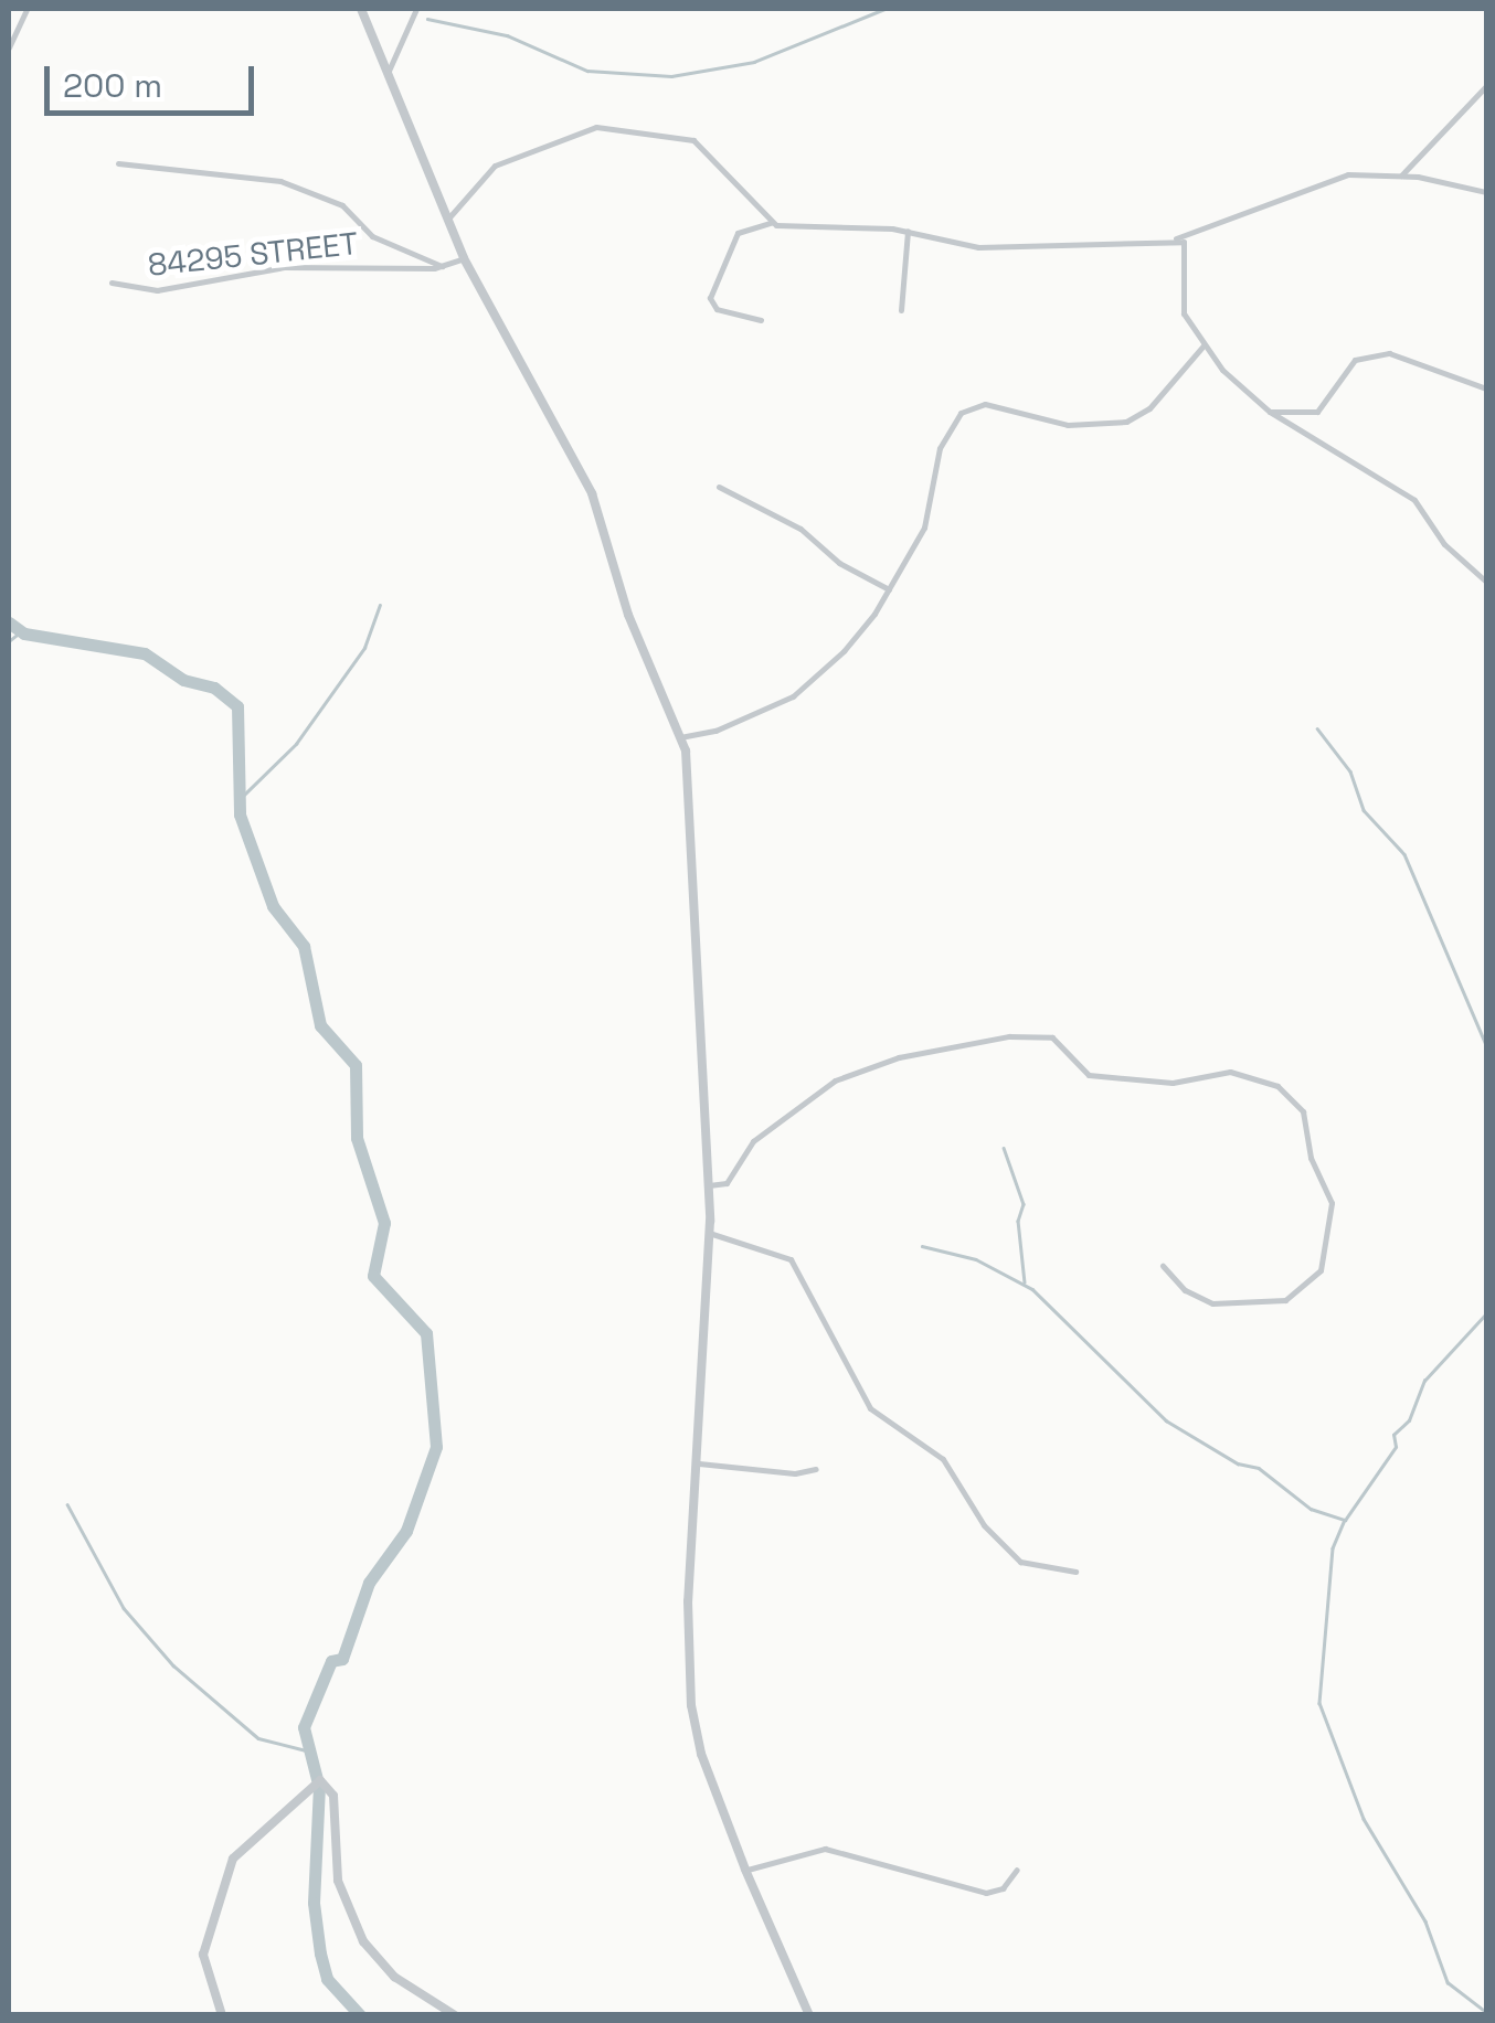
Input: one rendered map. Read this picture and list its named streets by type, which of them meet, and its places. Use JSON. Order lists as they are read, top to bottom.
{
  "streets": {
    "street": ["84295 STREET"]
  },
  "scale_bar": "200 m"
}
